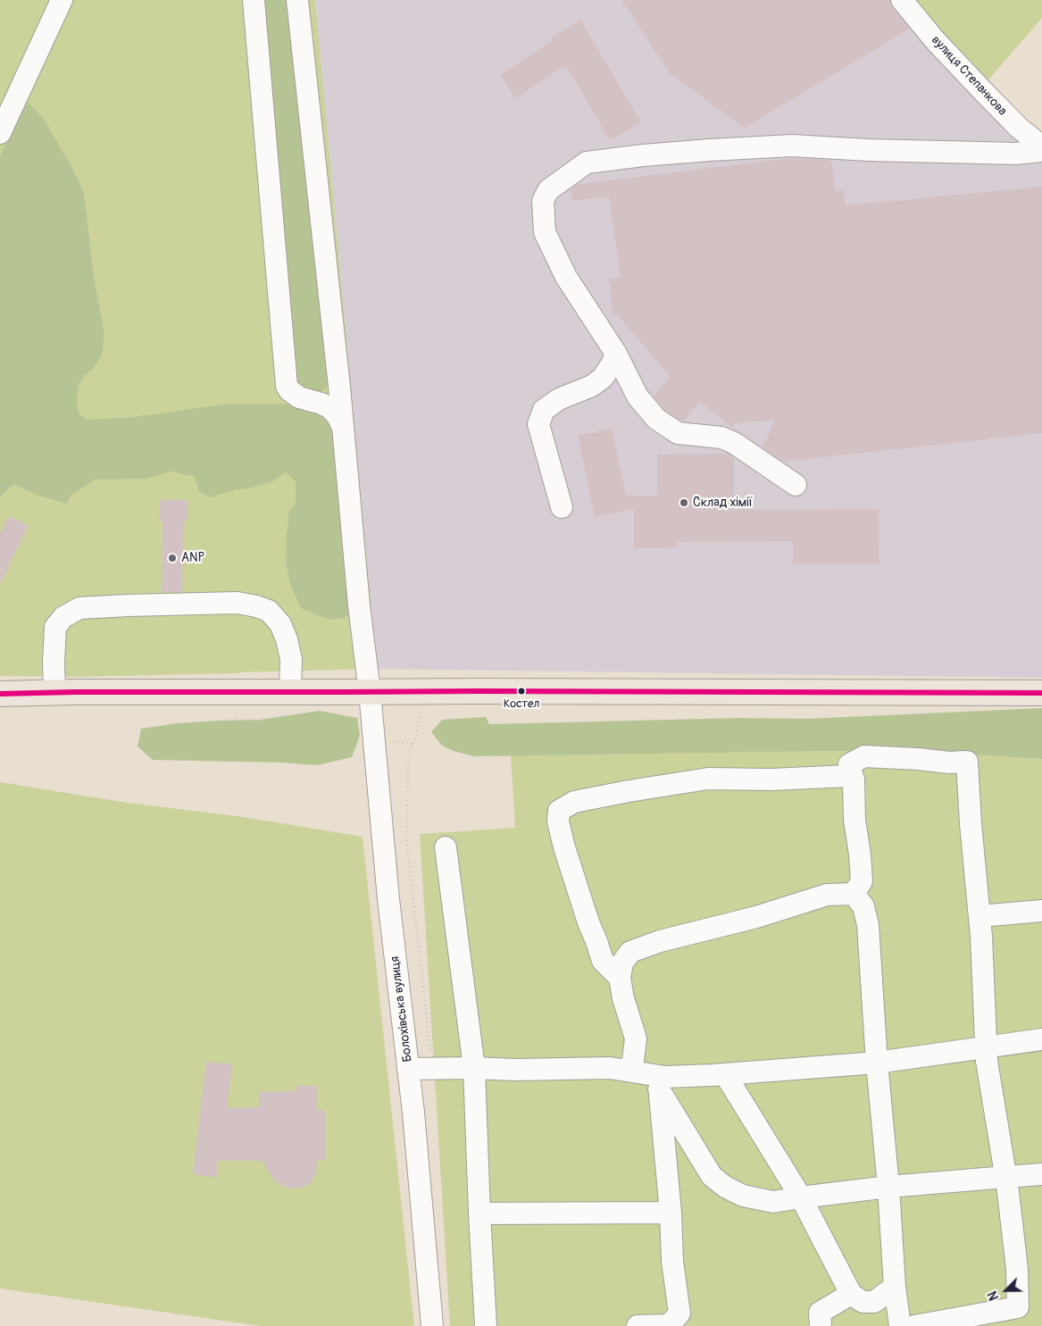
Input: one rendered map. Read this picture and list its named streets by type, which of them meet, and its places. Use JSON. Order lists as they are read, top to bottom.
{
  "streets": {
    "street": ["вулиця Степанкова", "Болохівська вулиця"]
  },
  "places": ["Склад хімії", "ANP", "Костел"],
  "north": "bottom left"
}
